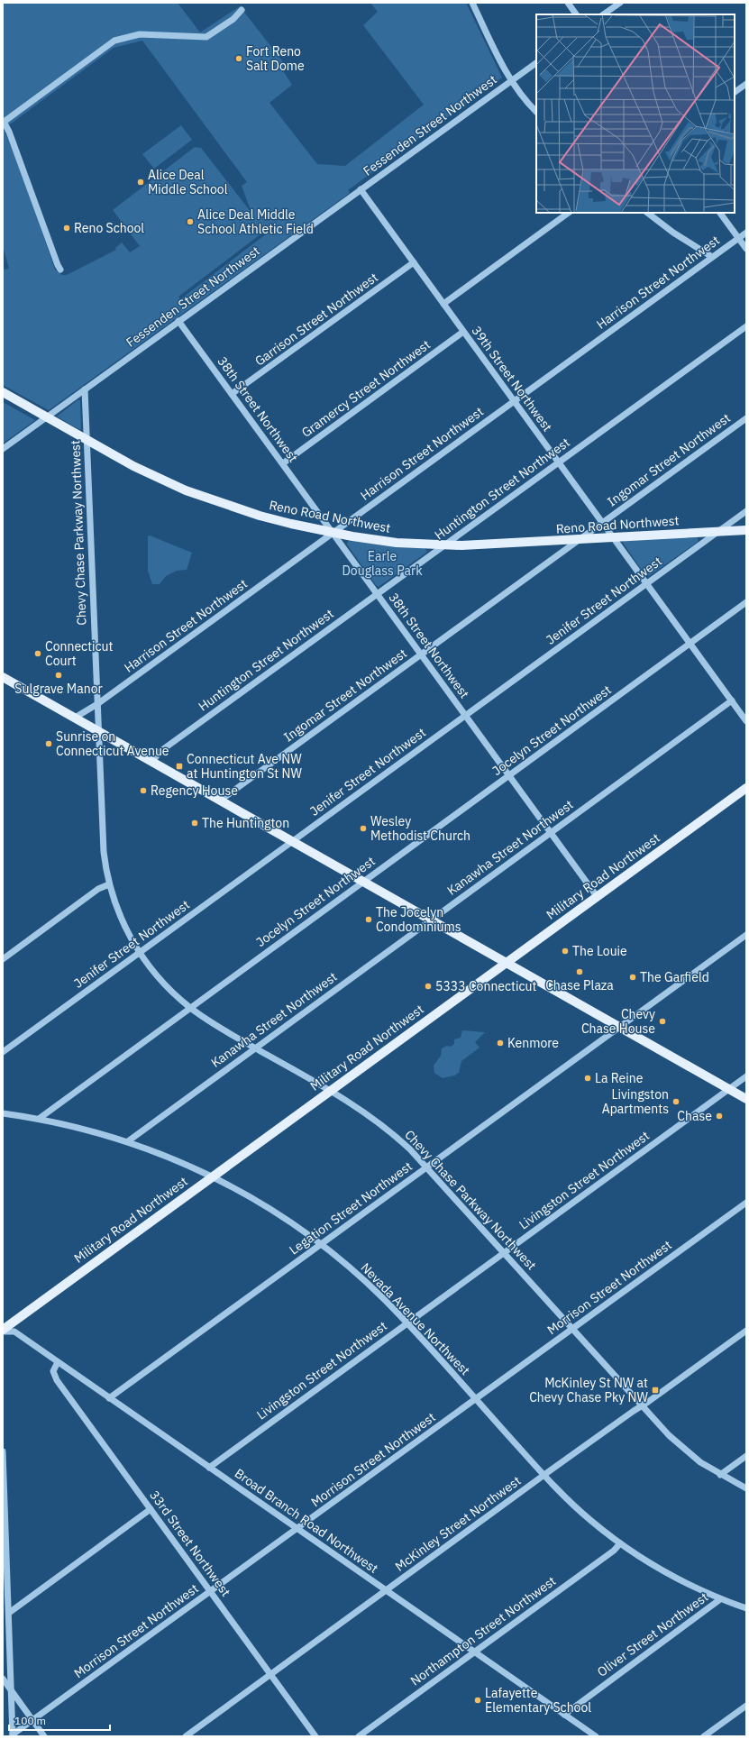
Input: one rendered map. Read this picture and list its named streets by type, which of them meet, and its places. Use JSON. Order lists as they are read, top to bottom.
{
  "streets": {
    "main road": ["Reno Road Northwest", "Military Road Northwest"],
    "street": [
      "Fessenden Street Northwest",
      "Harrison Street Northwest",
      "Garrison Street Northwest",
      "39th Street Northwest",
      "Gramercy Street Northwest",
      "38th Street Northwest",
      "Ingomar Street Northwest",
      "Huntington Street Northwest",
      "Chevy Chase Parkway Northwest",
      "Jenifer Street Northwest",
      "Jocelyn Street Northwest",
      "Kanawha Street Northwest",
      "Livingston Street Northwest",
      "Legation Street Northwest",
      "Morrison Street Northwest",
      "Nevada Avenue Northwest",
      "Broad Branch Road Northwest",
      "McKinley Street Northwest",
      "33rd Street Northwest",
      "Northampton Street Northwest",
      "Oliver Street Northwest"
    ]
  },
  "crossings": [
    ["Fessenden Street Northwest", "39th Street Northwest"],
    ["Fessenden Street Northwest", "38th Street Northwest"],
    ["Fessenden Street Northwest", "Reno Road Northwest"],
    ["Fessenden Street Northwest", "Chevy Chase Parkway Northwest"],
    ["Harrison Street Northwest", "39th Street Northwest"],
    ["Harrison Street Northwest", "38th Street Northwest"],
    ["Harrison Street Northwest", "Reno Road Northwest"],
    ["Harrison Street Northwest", "Chevy Chase Parkway Northwest"],
    ["Garrison Street Northwest", "39th Street Northwest"],
    ["Garrison Street Northwest", "38th Street Northwest"],
    ["39th Street Northwest", "Gramercy Street Northwest"],
    ["39th Street Northwest", "Ingomar Street Northwest"],
    ["39th Street Northwest", "Huntington Street Northwest"],
    ["39th Street Northwest", "Reno Road Northwest"],
    ["39th Street Northwest", "Jenifer Street Northwest"],
    ["39th Street Northwest", "Jocelyn Street Northwest"],
    ["39th Street Northwest", "Kanawha Street Northwest"],
    ["Gramercy Street Northwest", "38th Street Northwest"],
    ["38th Street Northwest", "Ingomar Street Northwest"],
    ["38th Street Northwest", "Huntington Street Northwest"],
    ["38th Street Northwest", "Reno Road Northwest"],
    ["38th Street Northwest", "Jenifer Street Northwest"],
    ["38th Street Northwest", "Jocelyn Street Northwest"],
    ["38th Street Northwest", "Kanawha Street Northwest"],
    ["38th Street Northwest", "Military Road Northwest"],
    ["Ingomar Street Northwest", "Reno Road Northwest"],
    ["Huntington Street Northwest", "Reno Road Northwest"],
    ["Reno Road Northwest", "Chevy Chase Parkway Northwest"],
    ["Reno Road Northwest", "Jenifer Street Northwest"],
    ["Chevy Chase Parkway Northwest", "Jenifer Street Northwest"],
    ["Chevy Chase Parkway Northwest", "Jocelyn Street Northwest"],
    ["Chevy Chase Parkway Northwest", "Kanawha Street Northwest"],
    ["Chevy Chase Parkway Northwest", "Military Road Northwest"],
    ["Chevy Chase Parkway Northwest", "Livingston Street Northwest"],
    ["Chevy Chase Parkway Northwest", "Legation Street Northwest"],
    ["Chevy Chase Parkway Northwest", "Morrison Street Northwest"],
    ["Chevy Chase Parkway Northwest", "McKinley Street Northwest"],
    ["Jocelyn Street Northwest", "Nevada Avenue Northwest"],
    ["Kanawha Street Northwest", "Nevada Avenue Northwest"],
    ["Military Road Northwest", "Nevada Avenue Northwest"],
    ["Military Road Northwest", "Broad Branch Road Northwest"],
    ["Livingston Street Northwest", "Nevada Avenue Northwest"],
    ["Livingston Street Northwest", "Broad Branch Road Northwest"],
    ["Legation Street Northwest", "Nevada Avenue Northwest"],
    ["Legation Street Northwest", "Broad Branch Road Northwest"],
    ["Morrison Street Northwest", "Nevada Avenue Northwest"],
    ["Morrison Street Northwest", "Broad Branch Road Northwest"],
    ["Morrison Street Northwest", "33rd Street Northwest"],
    ["Nevada Avenue Northwest", "McKinley Street Northwest"],
    ["Nevada Avenue Northwest", "Northampton Street Northwest"],
    ["Nevada Avenue Northwest", "Oliver Street Northwest"],
    ["Broad Branch Road Northwest", "McKinley Street Northwest"],
    ["Broad Branch Road Northwest", "33rd Street Northwest"],
    ["Broad Branch Road Northwest", "Northampton Street Northwest"],
    ["Broad Branch Road Northwest", "Oliver Street Northwest"],
    ["McKinley Street Northwest", "33rd Street Northwest"]
  ],
  "parks": ["Earle Douglass Park"],
  "places": {
    "other": [
      "Fort Reno Salt Dome",
      "Alice Deal Middle School",
      "Alice Deal Middle School Athletic Field",
      "Reno School",
      "Connecticut Court",
      "Sulgrave Manor",
      "Sunrise on Connecticut Avenue",
      "Regency House",
      "The Huntington",
      "Wesley Methodist Church",
      "The Jocelyn Condominiums",
      "The Louie",
      "Chase Plaza",
      "The Garfield",
      "5333 Connecticut",
      "Chevy Chase House",
      "Kenmore",
      "La Reine",
      "Livingston Apartments",
      "Chase",
      "Lafayette Elementary School"
    ],
    "transit": ["Connecticut Ave NW at Huntington St NW", "McKinley St NW at Chevy Chase Pky NW"]
  },
  "scale_bar": "100 m"
}
